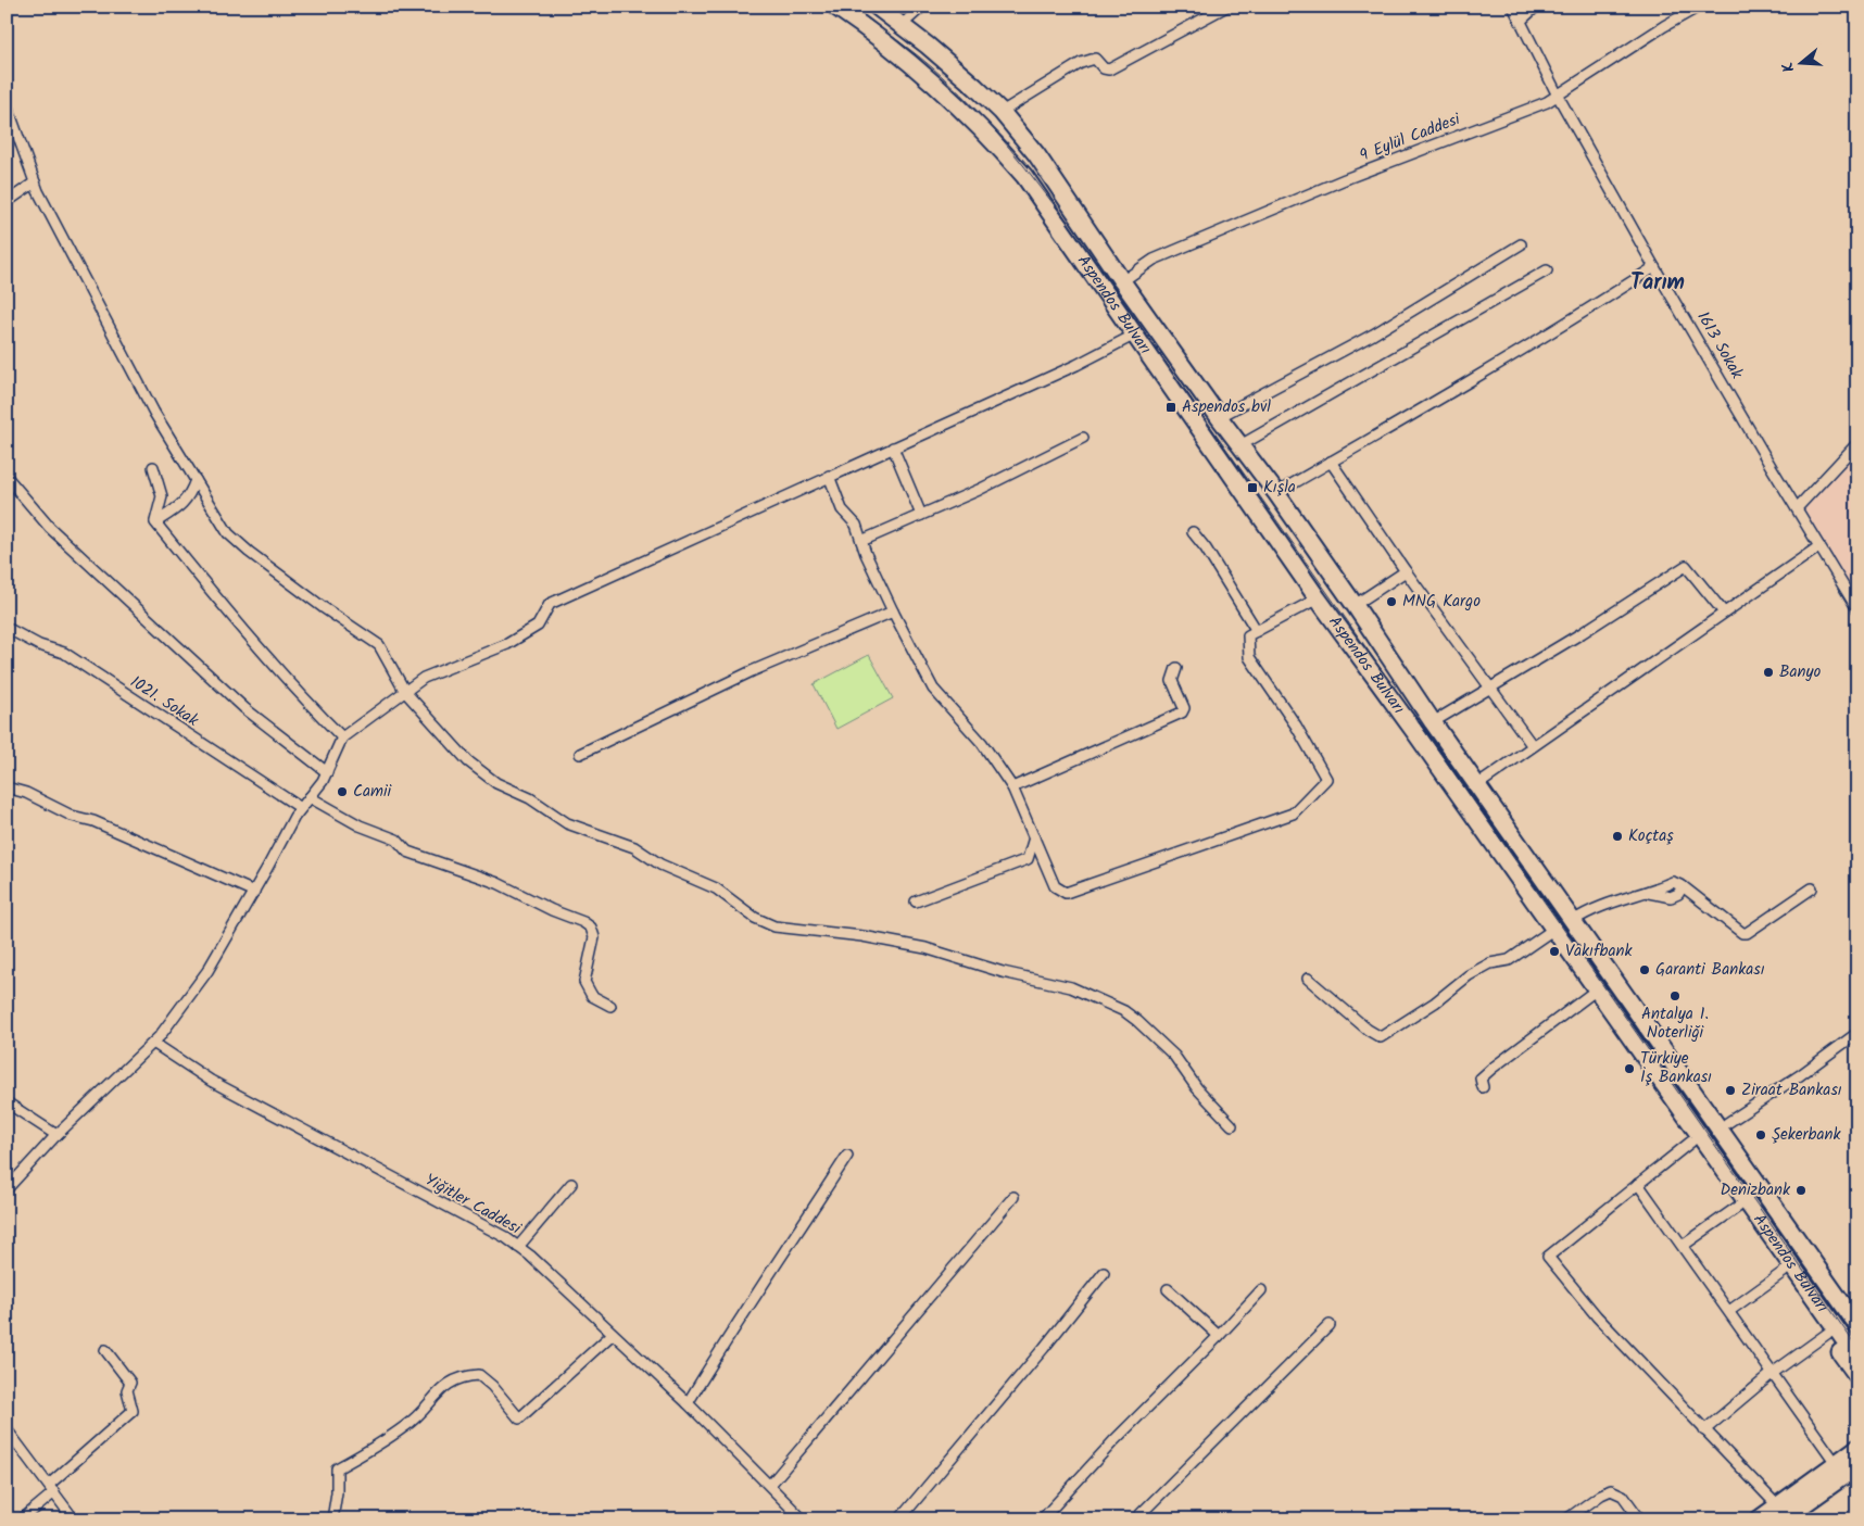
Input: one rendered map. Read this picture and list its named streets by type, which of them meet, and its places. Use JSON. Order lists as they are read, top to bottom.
{
  "streets": {
    "main road": ["Aspendos Bulvarı"],
    "street": [
      "9 Eylül Caddesi",
      "1613 Sokak",
      "1021. Sokak",
      "Yiğitler Caddesi"
    ]
  },
  "crossings": [
    ["9 Eylül Caddesi", "Aspendos Bulvarı"],
    ["9 Eylül Caddesi", "1613 Sokak"]
  ],
  "districts": ["Tarım"],
  "places": {
    "transit": ["Aspendos bvl", "Kışla"],
    "other": [
      "MNG Kargo",
      "Banyo",
      "Camii",
      "Koçtaş",
      "Vakıfbank",
      "Garanti Bankası",
      "Antalya 1. Noterliği",
      "Türkiye İş Bankası",
      "Ziraat Bankası",
      "Şekerbank",
      "Denizbank"
    ]
  },
  "north": "left"
}
